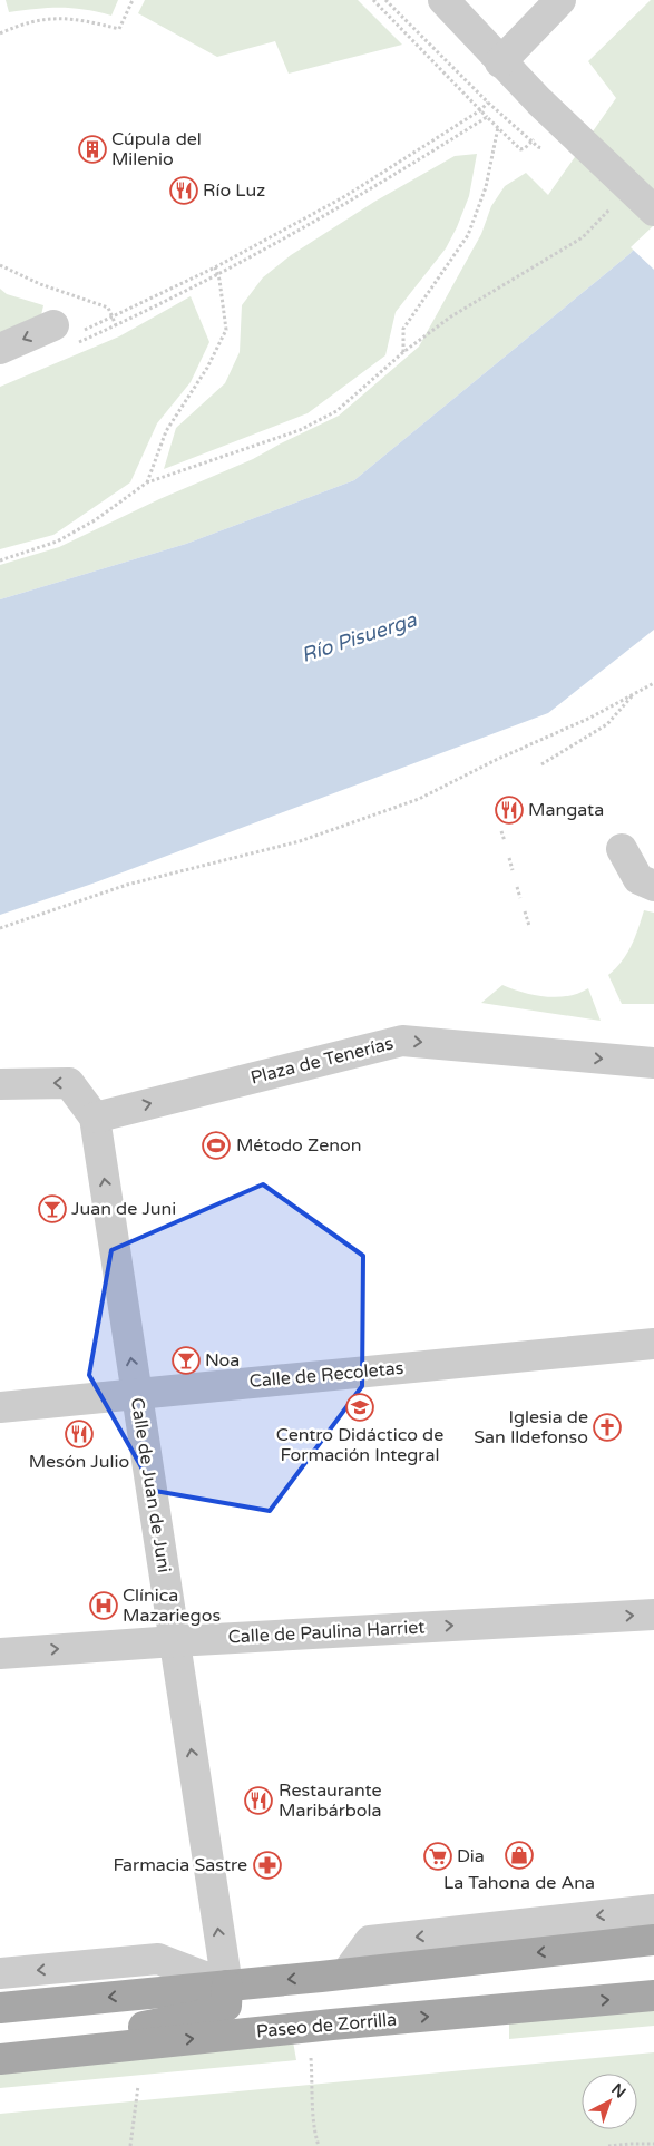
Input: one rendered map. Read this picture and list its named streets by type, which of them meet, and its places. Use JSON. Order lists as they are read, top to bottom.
{
  "streets": {
    "main road": ["Paseo de Zorrilla"],
    "street": [
      "Plaza de Tenerías",
      "Calle de Recoletas",
      "Calle de Juan de Juni",
      "Calle de Paulina Harriet"
    ]
  },
  "crossings": [
    ["Plaza de Tenerías", "Calle de Juan de Juni"],
    ["Calle de Recoletas", "Calle de Juan de Juni"],
    ["Calle de Juan de Juni", "Calle de Paulina Harriet"]
  ],
  "one_way": ["Plaza de Tenerías", "Calle de Juan de Juni", "Calle de Paulina Harriet"],
  "water": ["Río Pisuerga"],
  "places": {
    "building": ["Cúpula del Milenio"],
    "restaurant": [
      "Río Luz",
      "Mangata",
      "Mesón Julio",
      "Restaurante Maribárbola"
    ],
    "sports": ["Método Zenon"],
    "bar": ["Juan de Juni", "Noa"],
    "school or university": ["Centro Didáctico de Formación Integral"],
    "church": ["Iglesia de San Ildefonso"],
    "hospital": ["Clínica Mazariegos"],
    "shop": ["La Tahona de Ana"],
    "supermarket": ["Dia"],
    "pharmacy": ["Farmacia Sastre"]
  },
  "north": "top right"
}
